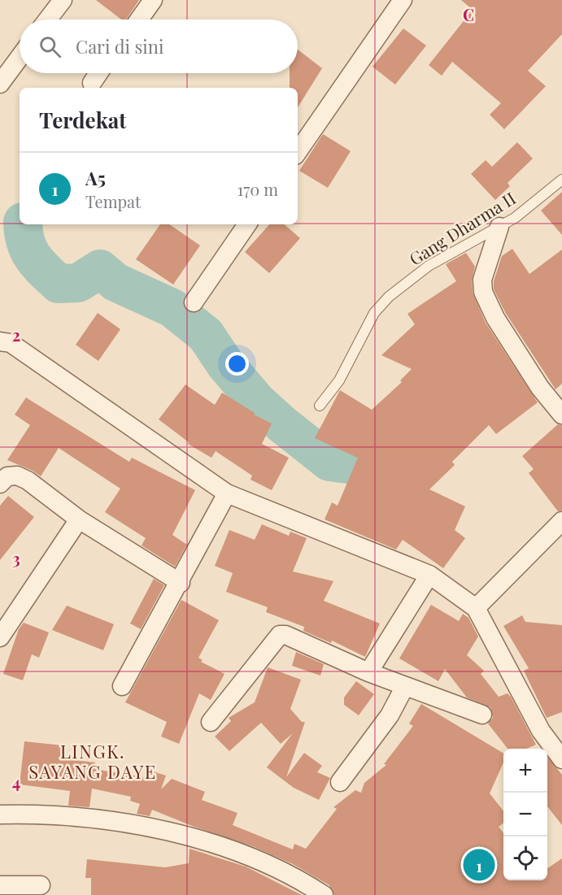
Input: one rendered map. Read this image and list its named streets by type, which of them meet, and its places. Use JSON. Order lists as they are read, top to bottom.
{
  "streets": {
    "lane": ["Gang Dharma II"]
  },
  "districts": ["LINGK. SAYANG DAYE"],
  "page": {
    "search": "Cari di sini",
    "heading": "Terdekat",
    "list": [
      {
        "mark": "1",
        "name": "A5",
        "note": "Tempat",
        "value": "170 m"
      }
    ],
    "map_buttons": ["+", "−"],
    "pins": "1"
  },
  "grid": {
    "columns": ["C"],
    "rows": ["2", "3", "4"]
  }
}
